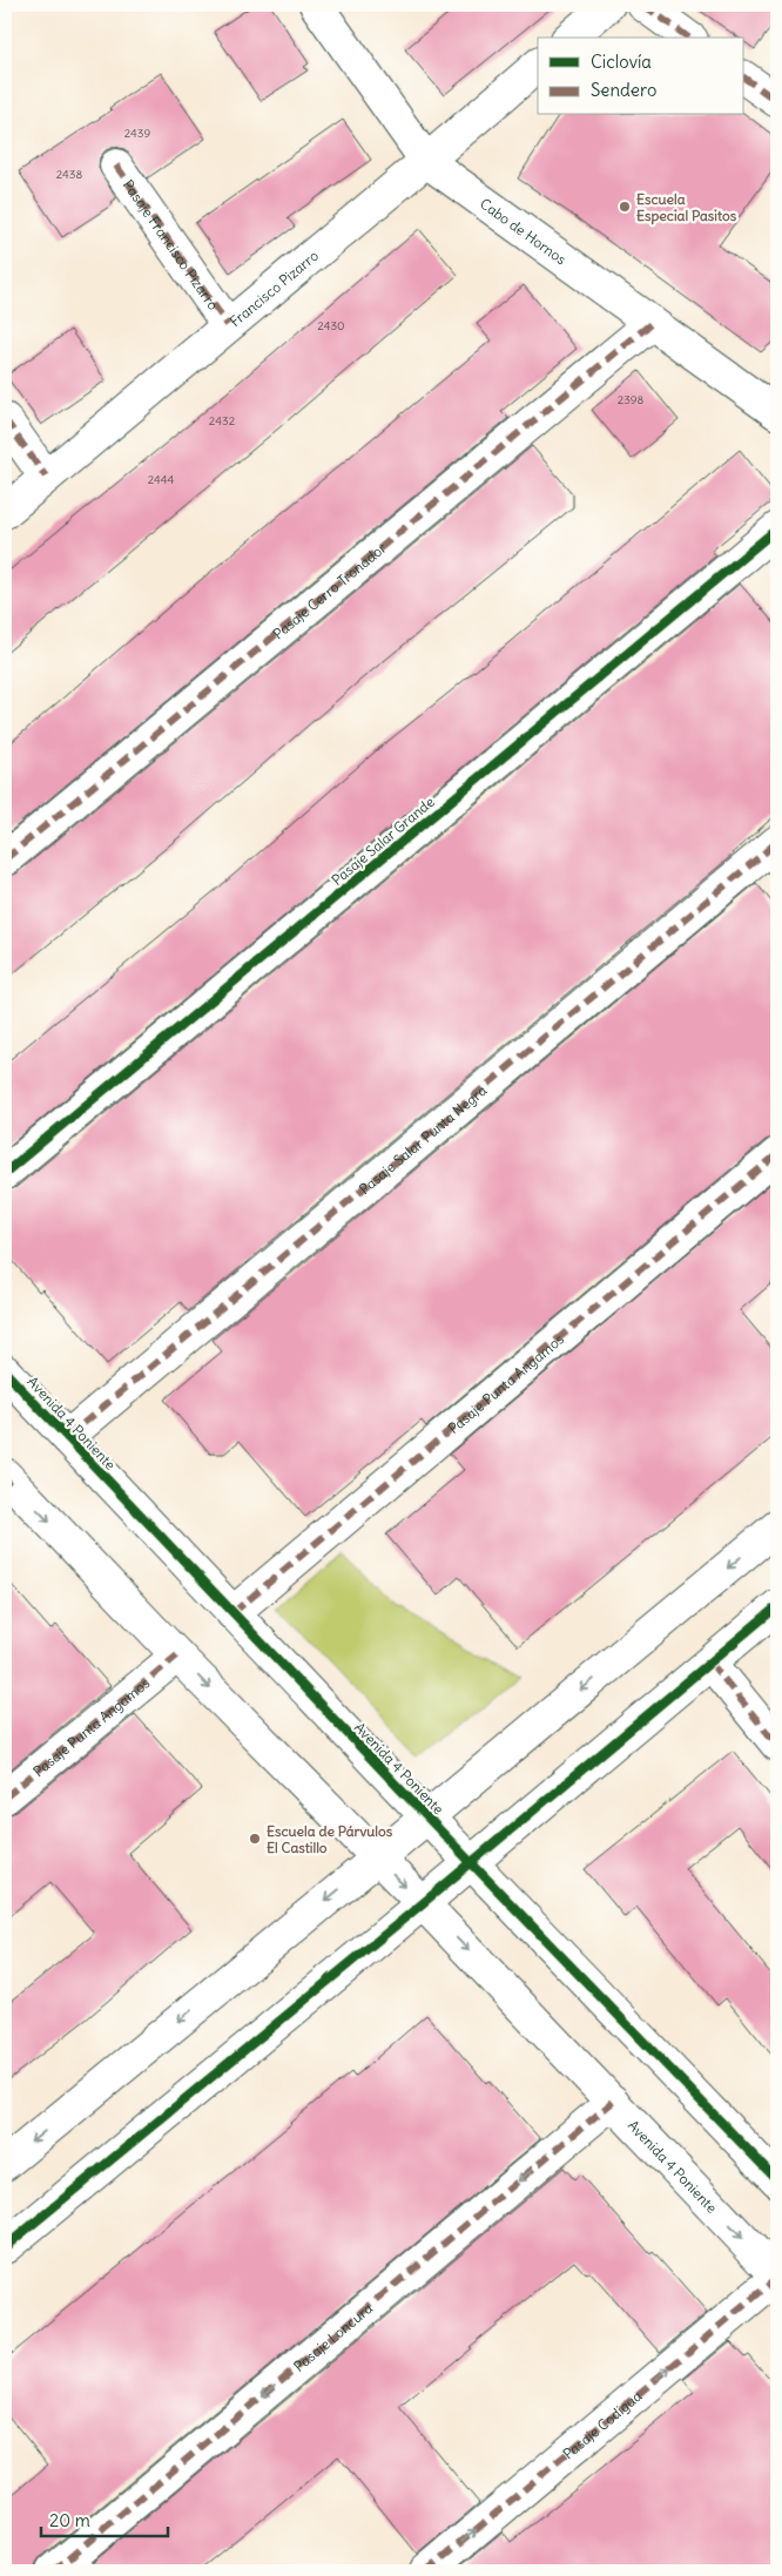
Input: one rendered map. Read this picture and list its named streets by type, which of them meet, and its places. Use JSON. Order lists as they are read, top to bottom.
{
  "streets": {
    "street": [
      "Cabo de Hornos",
      "Pasaje Francisco Pizarro",
      "Francisco Pizarro",
      "Pasaje Cerro Tronador",
      "Pasaje Salar Grande",
      "Pasaje Salar Punta Negra",
      "Pasaje Punta Angamos",
      "Avenida 4 Poniente",
      "Pasaje Loncura",
      "Pasaje Codigua"
    ]
  },
  "crossings": [
    ["Cabo de Hornos", "Francisco Pizarro"],
    ["Cabo de Hornos", "Pasaje Cerro Tronador"],
    ["Pasaje Francisco Pizarro", "Francisco Pizarro"],
    ["Pasaje Salar Punta Negra", "Avenida 4 Poniente"],
    ["Pasaje Punta Angamos", "Avenida 4 Poniente"],
    ["Avenida 4 Poniente", "Pasaje Loncura"],
    ["Avenida 4 Poniente", "Pasaje Codigua"]
  ],
  "one_way": ["Pasaje Codigua"],
  "places": ["Escuela Especial Pasitos", "Escuela de Párvulos El Castillo"],
  "house_numbers": [
    "2439",
    "2438",
    "2430",
    "2398",
    "2432",
    "2444"
  ],
  "legend": ["Ciclovía", "Sendero"],
  "scale_bar": "20 m"
}
